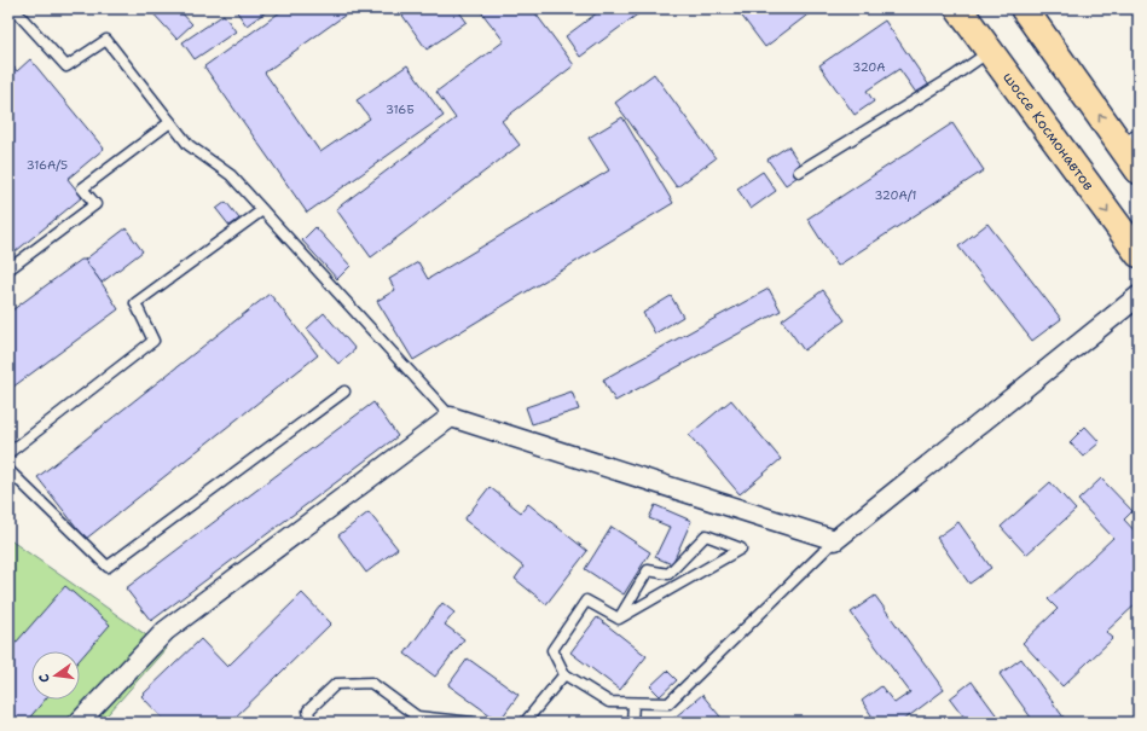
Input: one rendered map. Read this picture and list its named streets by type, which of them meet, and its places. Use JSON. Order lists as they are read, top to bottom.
{
  "streets": {
    "main road": ["шоссе Космонавтов"]
  },
  "house_numbers": [
    "320А",
    "316Б",
    "316А/5",
    "320А/1"
  ],
  "north": "left"
}
